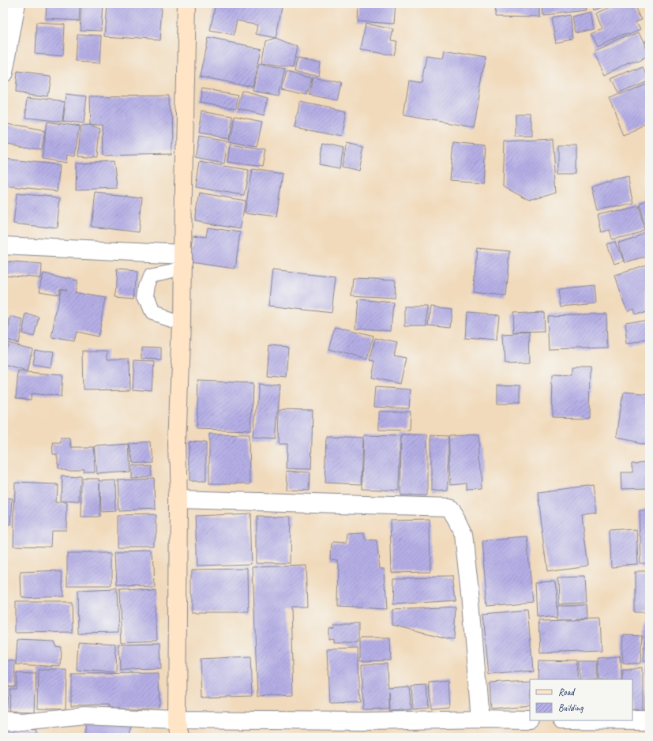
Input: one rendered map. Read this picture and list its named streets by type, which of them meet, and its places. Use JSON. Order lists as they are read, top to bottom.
{
  "legend": ["Road", "Building"]
}
